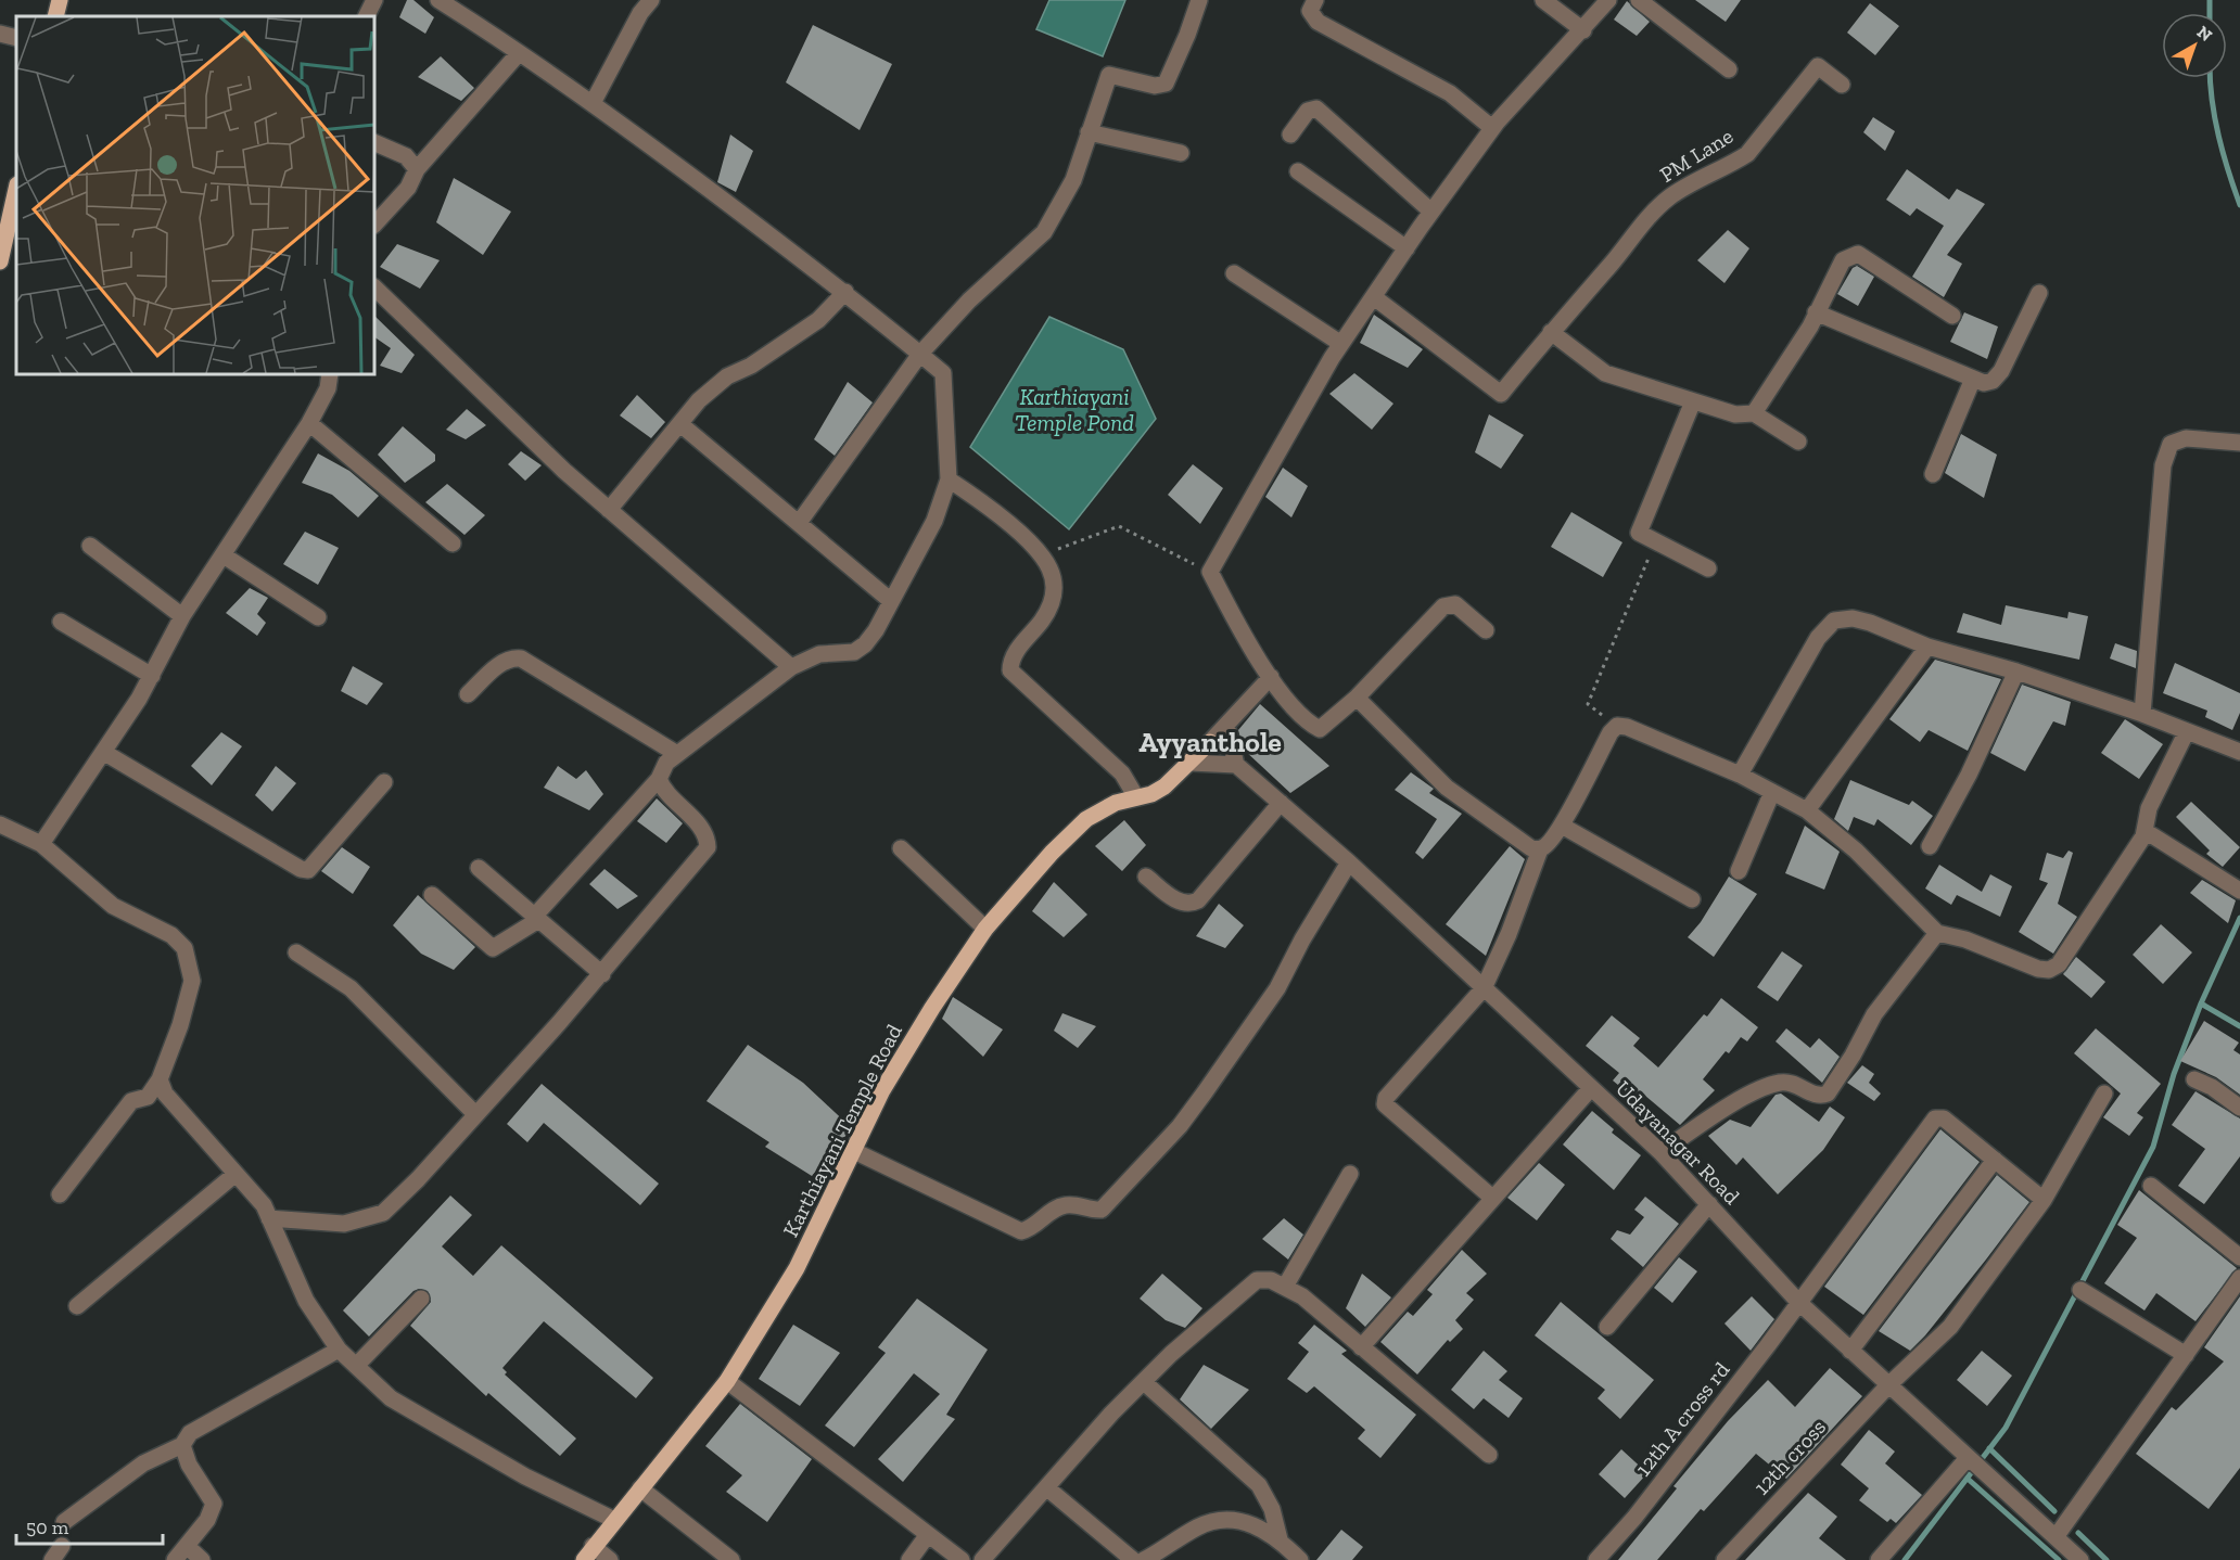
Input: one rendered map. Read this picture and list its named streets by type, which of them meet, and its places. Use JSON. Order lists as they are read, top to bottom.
{
  "streets": {
    "main road": ["Karthiayani Temple Road"],
    "street": [
      "PM Lane",
      "Udayanagar Road",
      "12th A cross rd",
      "12th cross"
    ]
  },
  "crossings": [
    ["Udayanagar Road", "12th A cross rd"],
    ["Udayanagar Road", "12th cross"]
  ],
  "districts": ["Ayyanthole"],
  "water": ["Karthiayani Temple Pond"],
  "scale_bar": "50 m",
  "north": "top right"
}
